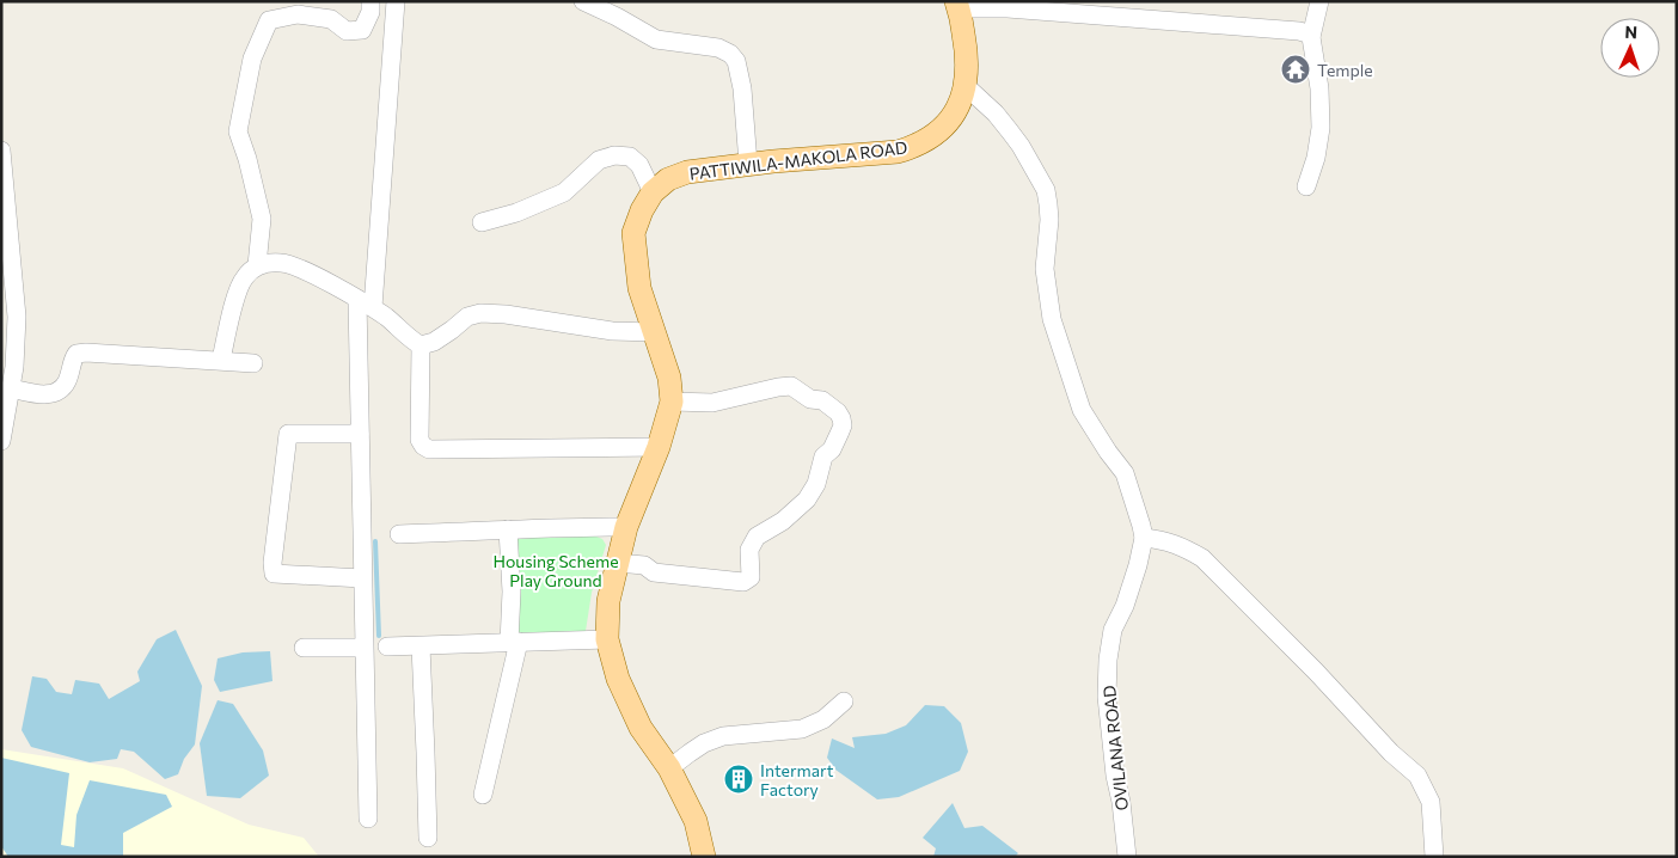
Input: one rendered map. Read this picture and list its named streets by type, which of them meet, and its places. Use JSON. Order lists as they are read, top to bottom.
{
  "streets": {
    "main road": ["PATTIWILA-MAKOLA ROAD"],
    "street": ["OVILANA ROAD"]
  },
  "crossings": [
    ["PATTIWILA-MAKOLA ROAD", "OVILANA ROAD"]
  ],
  "parks": ["Housing Scheme Play Ground"],
  "places": {
    "temple": ["Temple"],
    "building": ["Intermart Factory"]
  },
  "north": "top"
}
